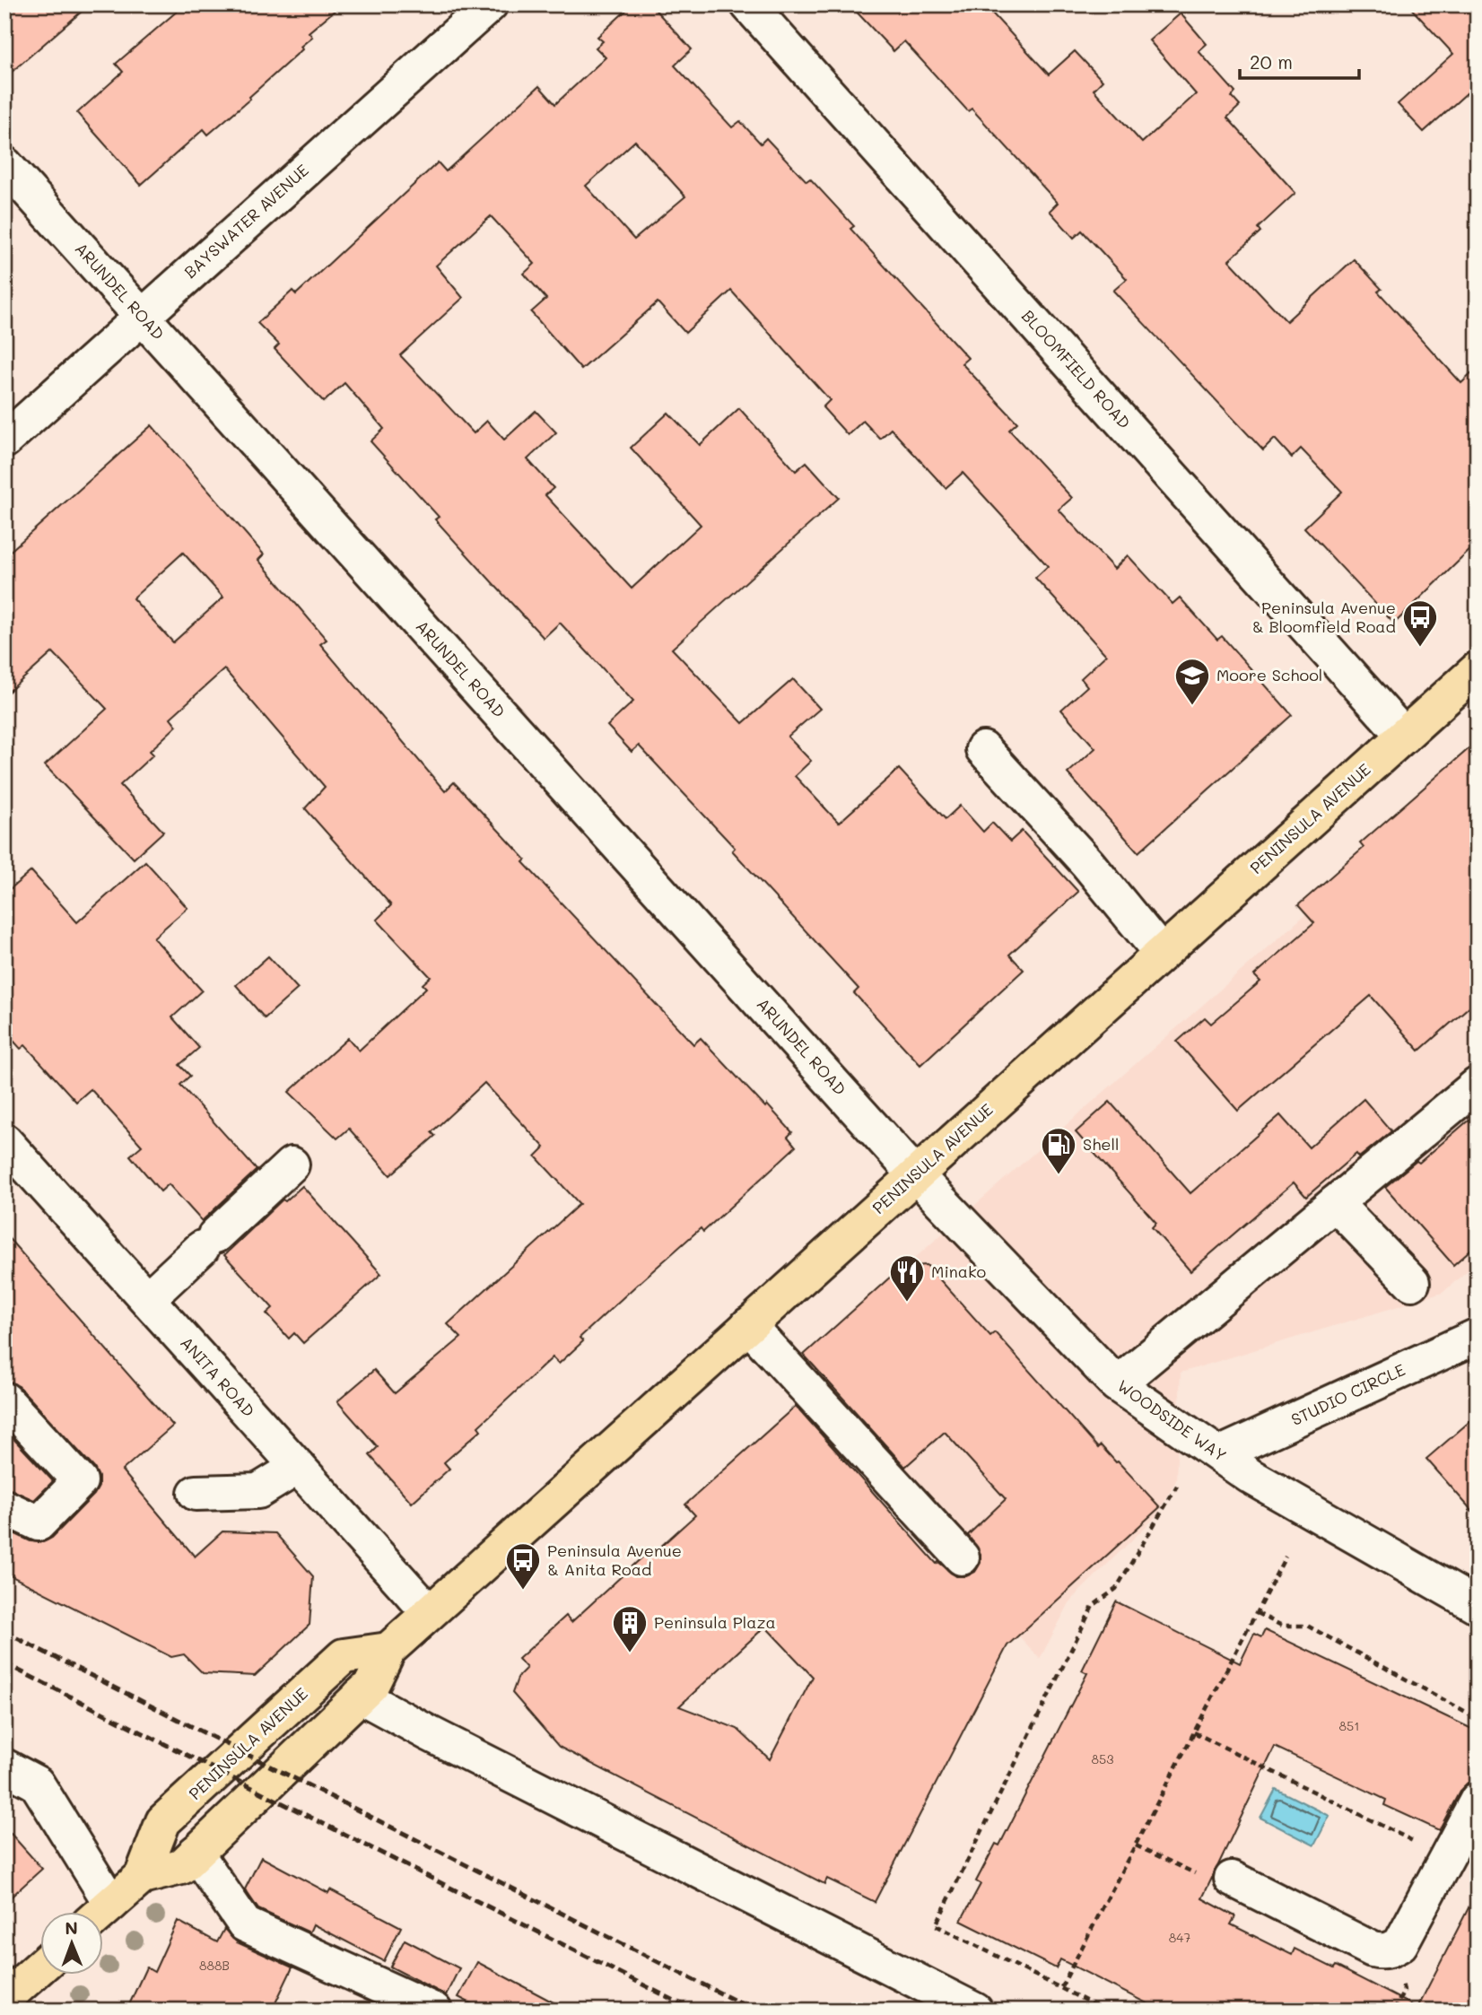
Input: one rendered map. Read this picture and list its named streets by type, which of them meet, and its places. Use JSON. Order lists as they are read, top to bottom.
{
  "streets": {
    "main road": ["PENINSULA AVENUE"],
    "street": [
      "BAYSWATER AVENUE",
      "ARUNDEL ROAD",
      "BLOOMFIELD ROAD",
      "ANITA ROAD",
      "STUDIO CIRCLE",
      "WOODSIDE WAY"
    ]
  },
  "crossings": [
    ["BAYSWATER AVENUE", "ARUNDEL ROAD"],
    ["ARUNDEL ROAD", "PENINSULA AVENUE"],
    ["ARUNDEL ROAD", "WOODSIDE WAY"],
    ["BLOOMFIELD ROAD", "PENINSULA AVENUE"],
    ["PENINSULA AVENUE", "ANITA ROAD"],
    ["PENINSULA AVENUE", "WOODSIDE WAY"],
    ["STUDIO CIRCLE", "WOODSIDE WAY"]
  ],
  "places": {
    "bus stop": ["Peninsula Avenue & Bloomfield Road", "Peninsula Avenue & Anita Road"],
    "school or university": ["Moore School"],
    "fuel station": ["Shell"],
    "restaurant": ["Minako"],
    "building": ["Peninsula Plaza"]
  },
  "house_numbers": [
    "851",
    "853",
    "847",
    "888B"
  ],
  "scale_bar": "20 m",
  "north": "top"
}
